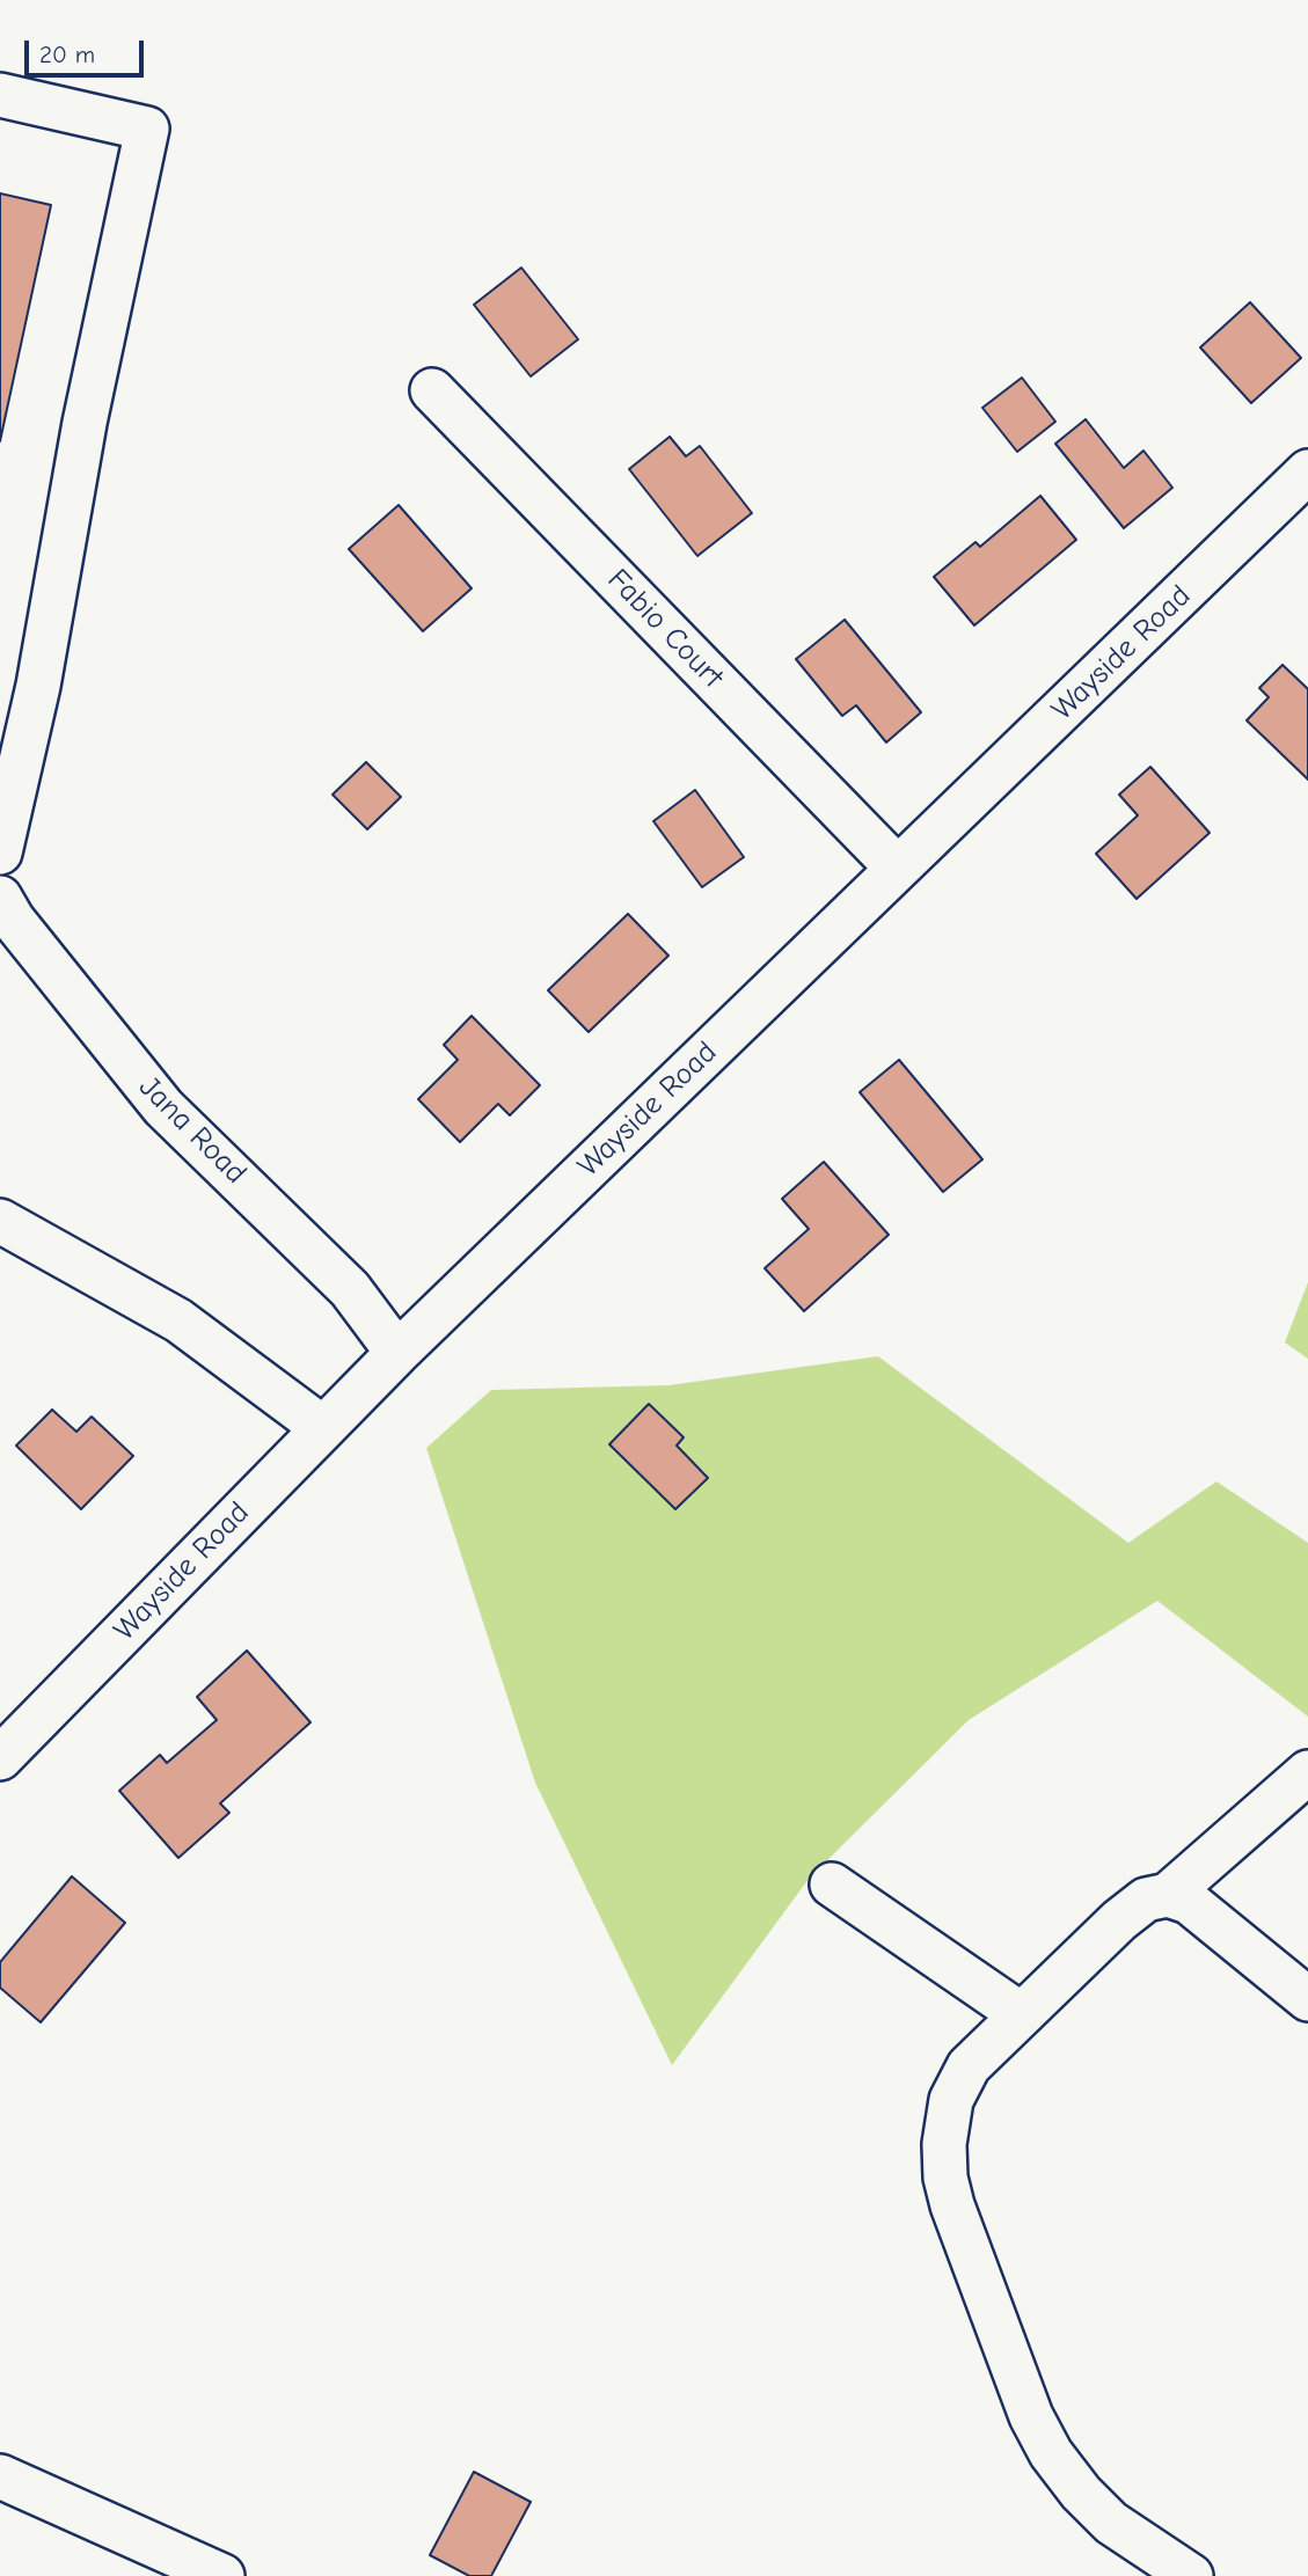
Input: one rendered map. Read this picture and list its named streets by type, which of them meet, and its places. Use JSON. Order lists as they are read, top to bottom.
{
  "streets": {
    "street": ["Fabio Court", "Wayside Road", "Jana Road"]
  },
  "crossings": [
    ["Fabio Court", "Wayside Road"],
    ["Wayside Road", "Jana Road"]
  ],
  "scale_bar": "20 m"
}
